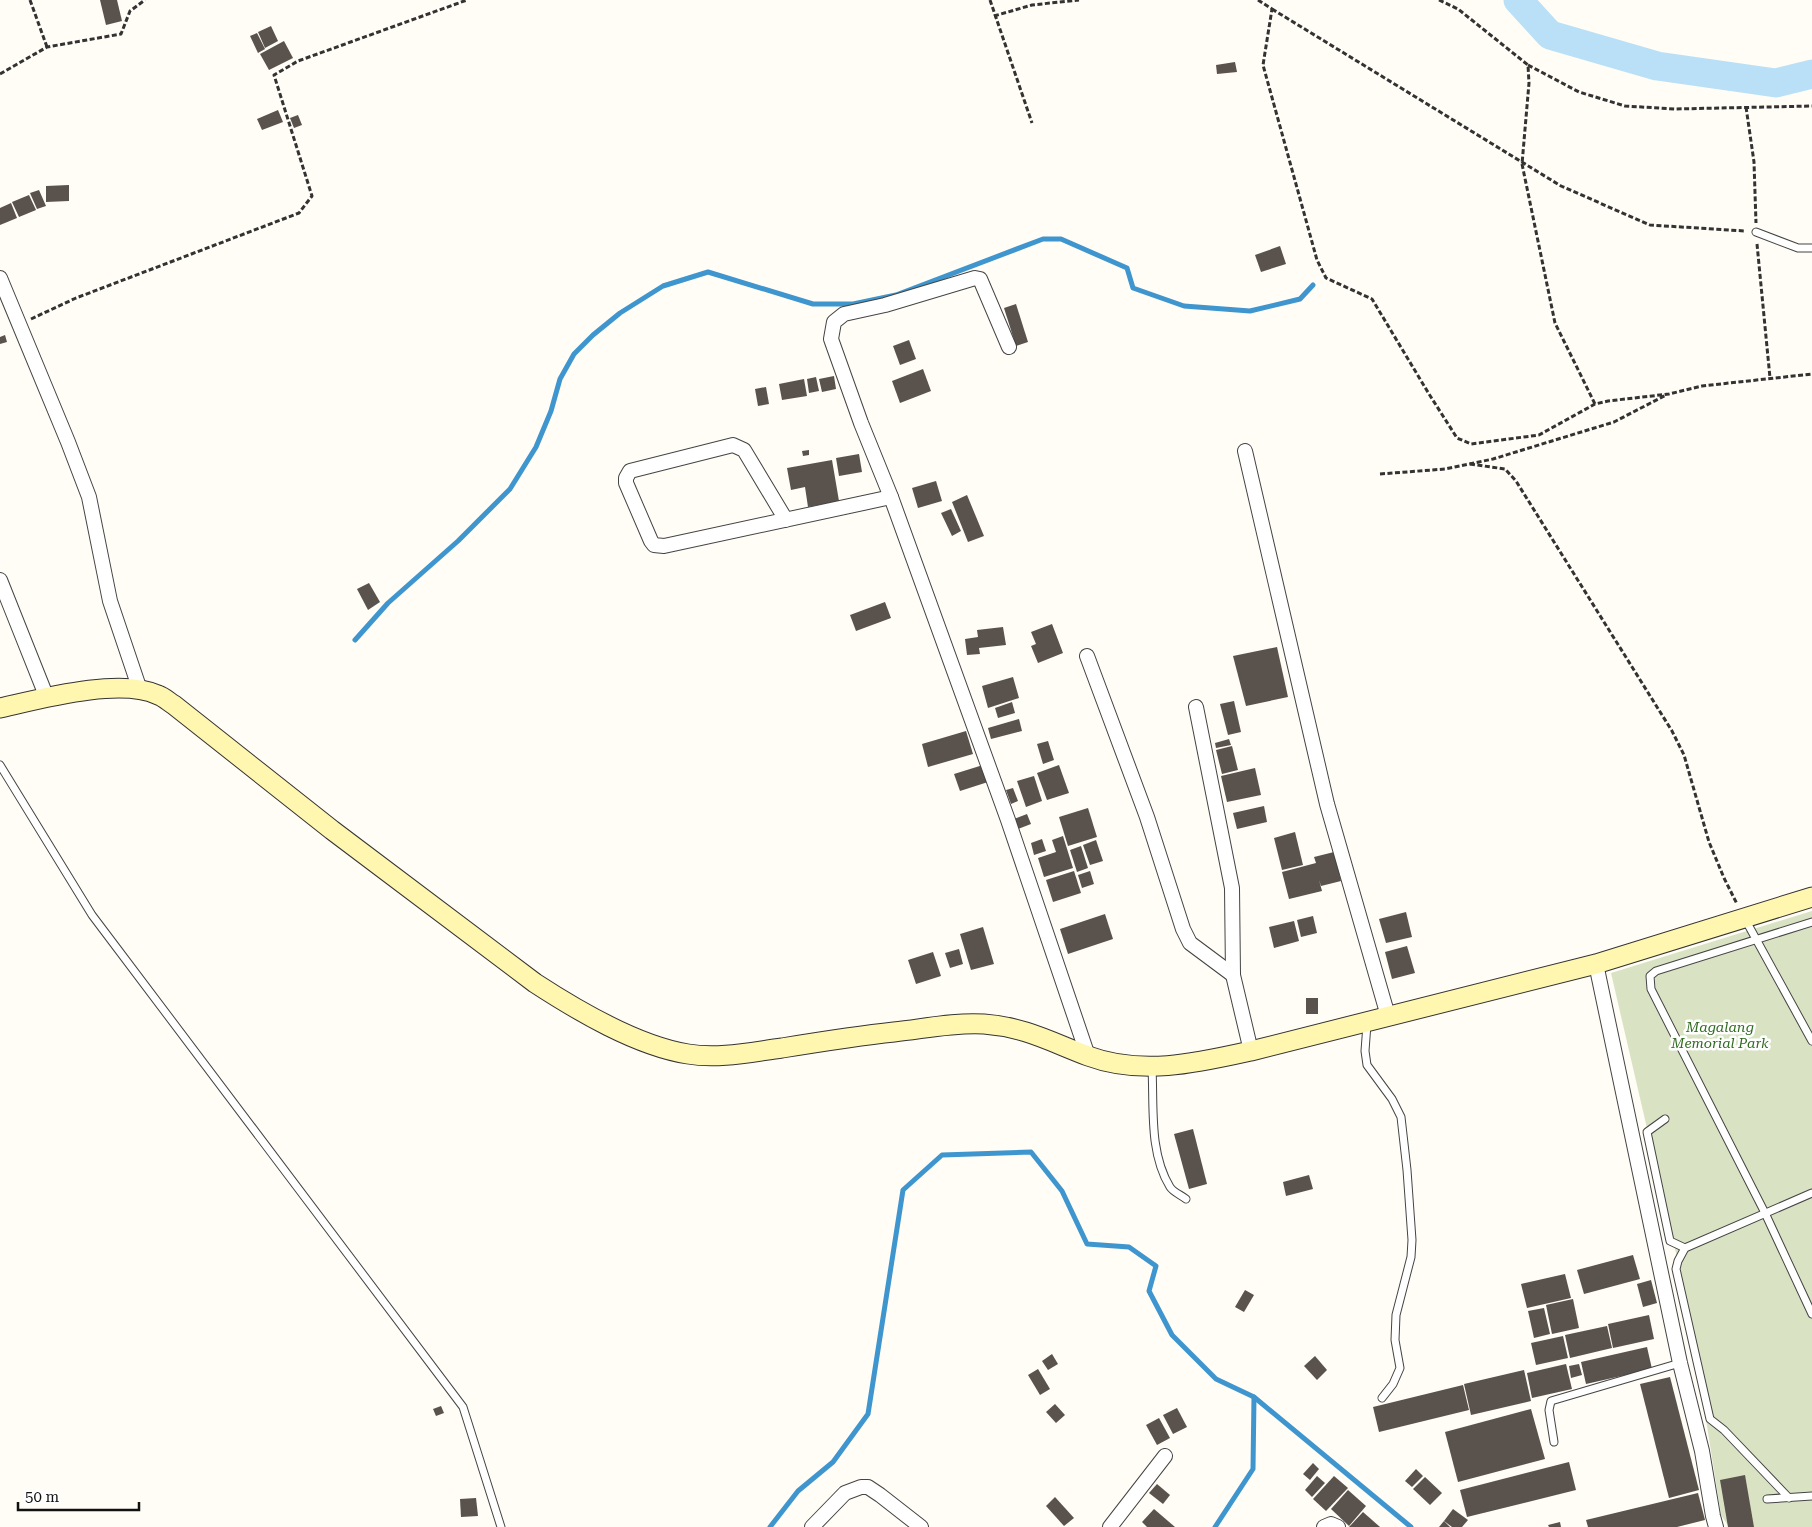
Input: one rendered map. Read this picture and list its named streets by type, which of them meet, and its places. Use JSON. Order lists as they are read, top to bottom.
{
  "parks": ["Magalang Memorial Park"],
  "scale_bar": "50 m"
}
